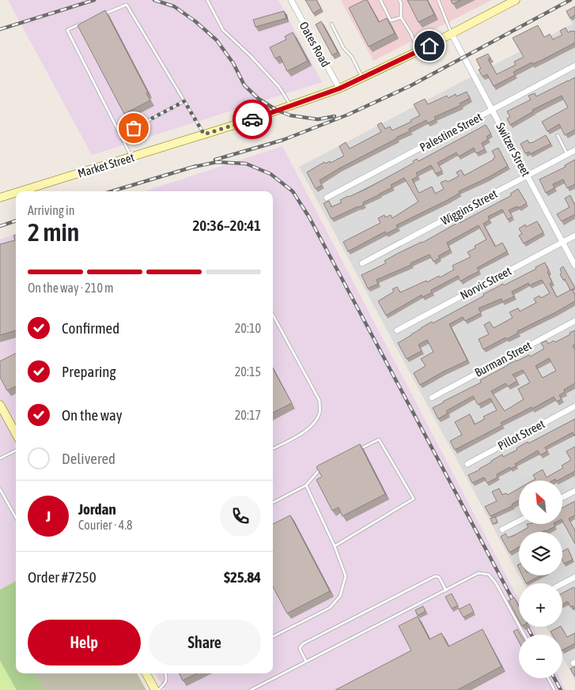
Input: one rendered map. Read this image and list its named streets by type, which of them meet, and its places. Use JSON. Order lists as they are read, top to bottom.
{
  "streets": {
    "main road": ["Market Street"],
    "street": [
      "Oates Road",
      "Palestine Street",
      "Switzer Street",
      "Wiggins Street",
      "Norvic Street",
      "Burman Street",
      "Pillot Street"
    ]
  },
  "crossings": [
    ["Oates Road", "Market Street"],
    ["Palestine Street", "Switzer Street"],
    ["Switzer Street", "Market Street"],
    ["Switzer Street", "Wiggins Street"],
    ["Switzer Street", "Norvic Street"]
  ],
  "north": "top left",
  "page": {
    "heading": ["2 min", "Arriving in", "20:36–20:41"],
    "panel": [
      "Jordan",
      "Courier · 4.8",
      "Order #7250",
      "$25.84"
    ],
    "bar": "On the way · 210 m",
    "list": [
      ["Confirmed", "20:10"],
      ["Preparing", "20:15"],
      ["On the way", "20:17"],
      "Delivered"
    ],
    "map_buttons": ["+", "−"],
    "round": "J",
    "buttons": ["Help", "Share"]
  }
}
